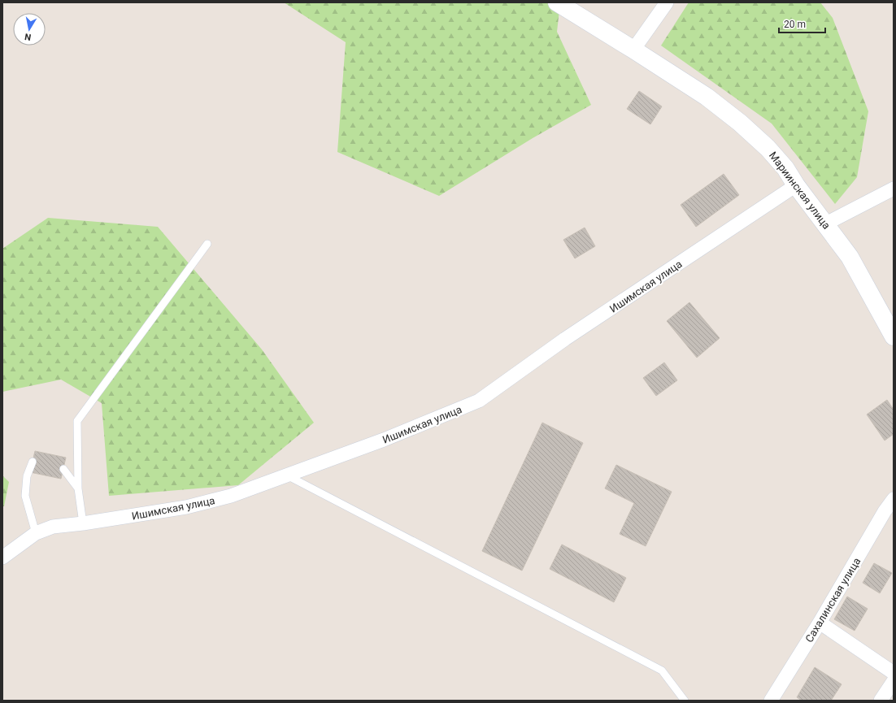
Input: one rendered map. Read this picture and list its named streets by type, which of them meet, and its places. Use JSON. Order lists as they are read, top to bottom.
{
  "streets": {
    "main road": ["Мариинская улица"],
    "street": ["Ишимская улица", "Сахалинская улица"]
  },
  "crossings": [
    ["Мариинская улица", "Ишимская улица"]
  ],
  "scale_bar": "20 m",
  "north": "bottom"
}
